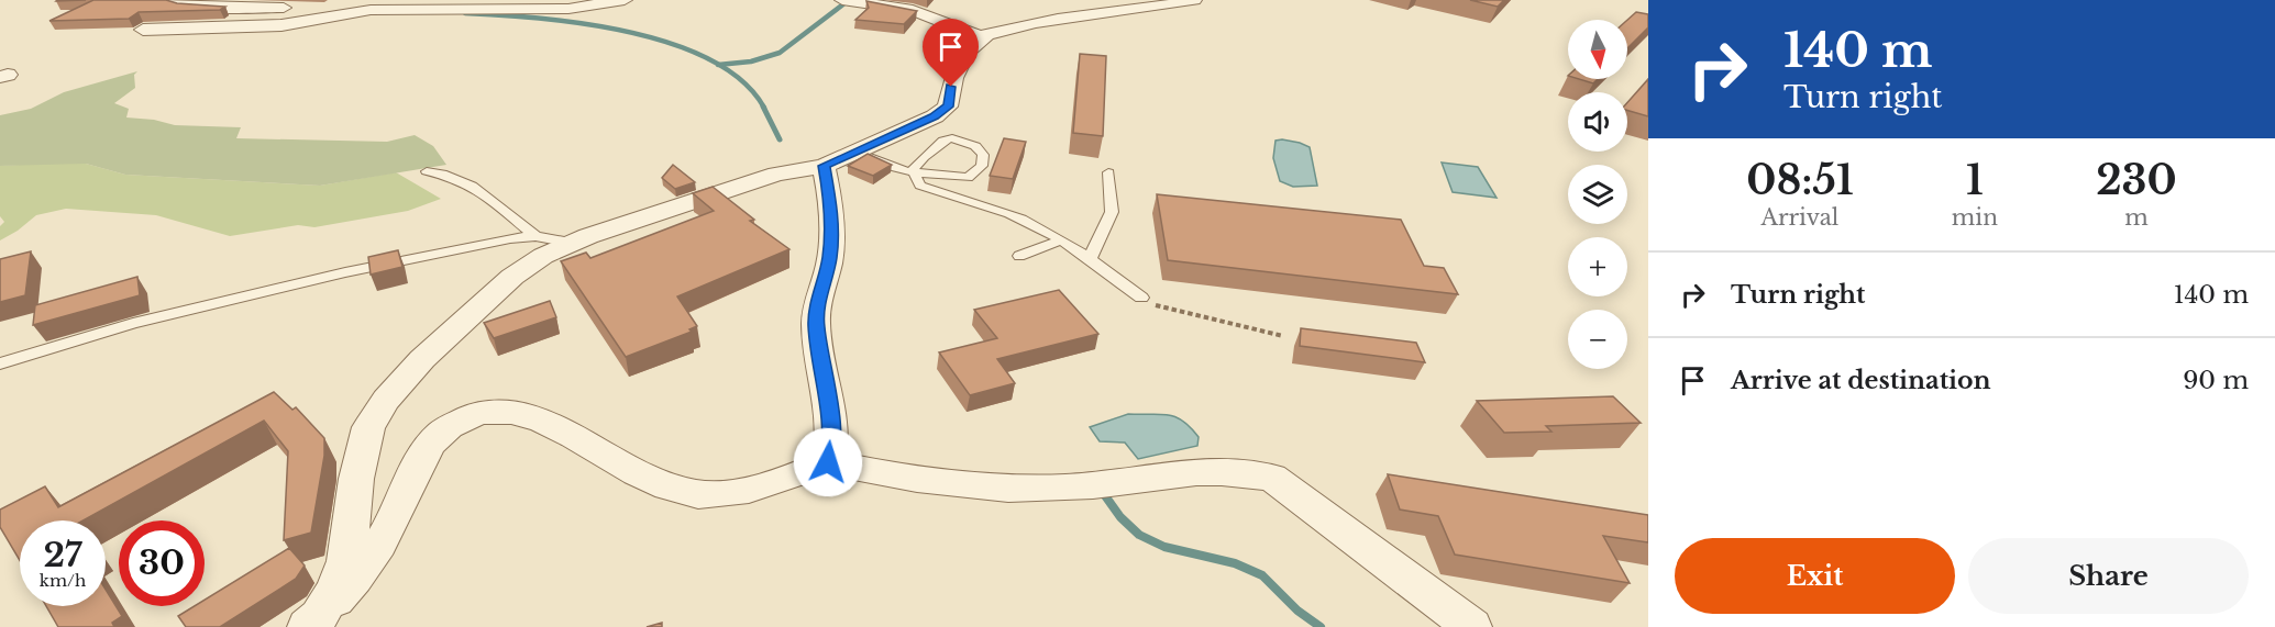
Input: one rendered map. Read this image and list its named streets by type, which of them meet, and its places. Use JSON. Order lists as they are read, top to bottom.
{
  "north": "bottom",
  "page": {
    "turn": ["140 m", "Turn right"],
    "map_buttons": ["+", "−"],
    "eta": [
      "08:51",
      "Arrival",
      "1",
      "min",
      "230",
      "m"
    ],
    "list": [
      {
        "name": "Turn right",
        "value": "140 m"
      },
      {
        "name": "Arrive at destination",
        "value": "90 m"
      }
    ],
    "speed": "27 km/h",
    "limit": "30",
    "buttons": ["Exit", "Share"]
  }
}
